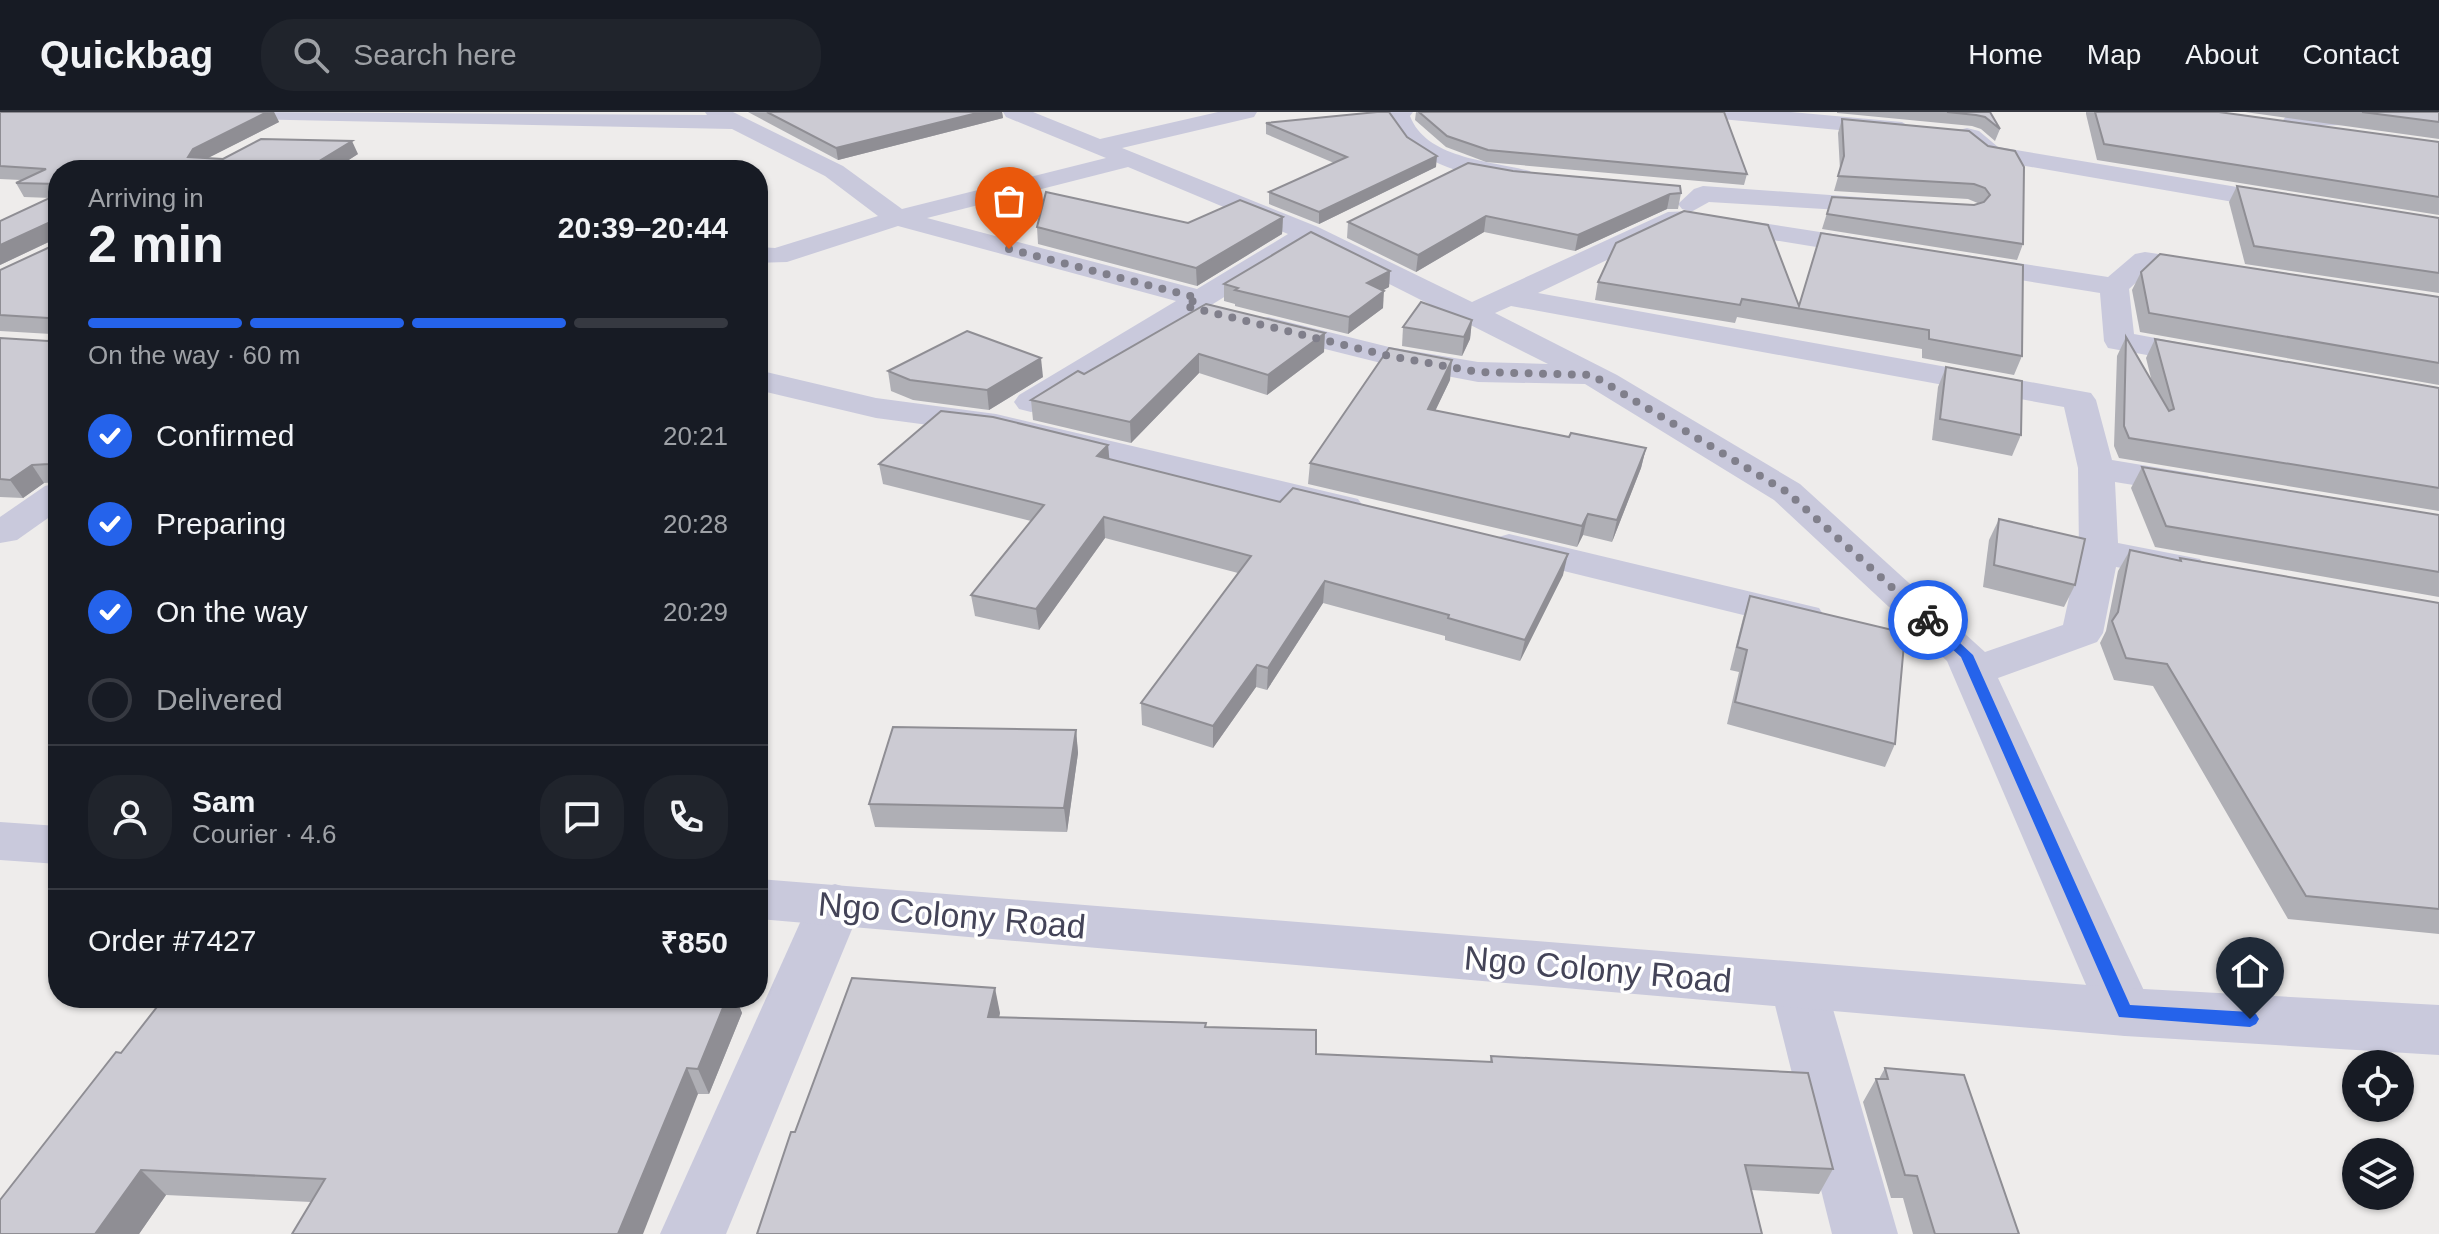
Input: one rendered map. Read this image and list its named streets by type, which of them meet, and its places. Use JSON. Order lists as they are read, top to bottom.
{
  "streets": {
    "street": ["Ngo Colony Road"]
  },
  "page": {
    "header": "Quickbag",
    "search": "Search here",
    "nav": [
      "Home",
      "Map",
      "About",
      "Contact"
    ],
    "heading": ["2 min", "Arriving in", "20:39–20:44"],
    "panel": [
      "Sam",
      "Courier · 4.6",
      "Order #7427",
      "₹850"
    ],
    "bar": "On the way · 60 m",
    "list": [
      ["Confirmed", "20:21"],
      ["Preparing", "20:28"],
      ["On the way", "20:29"],
      "Delivered"
    ]
  }
}
